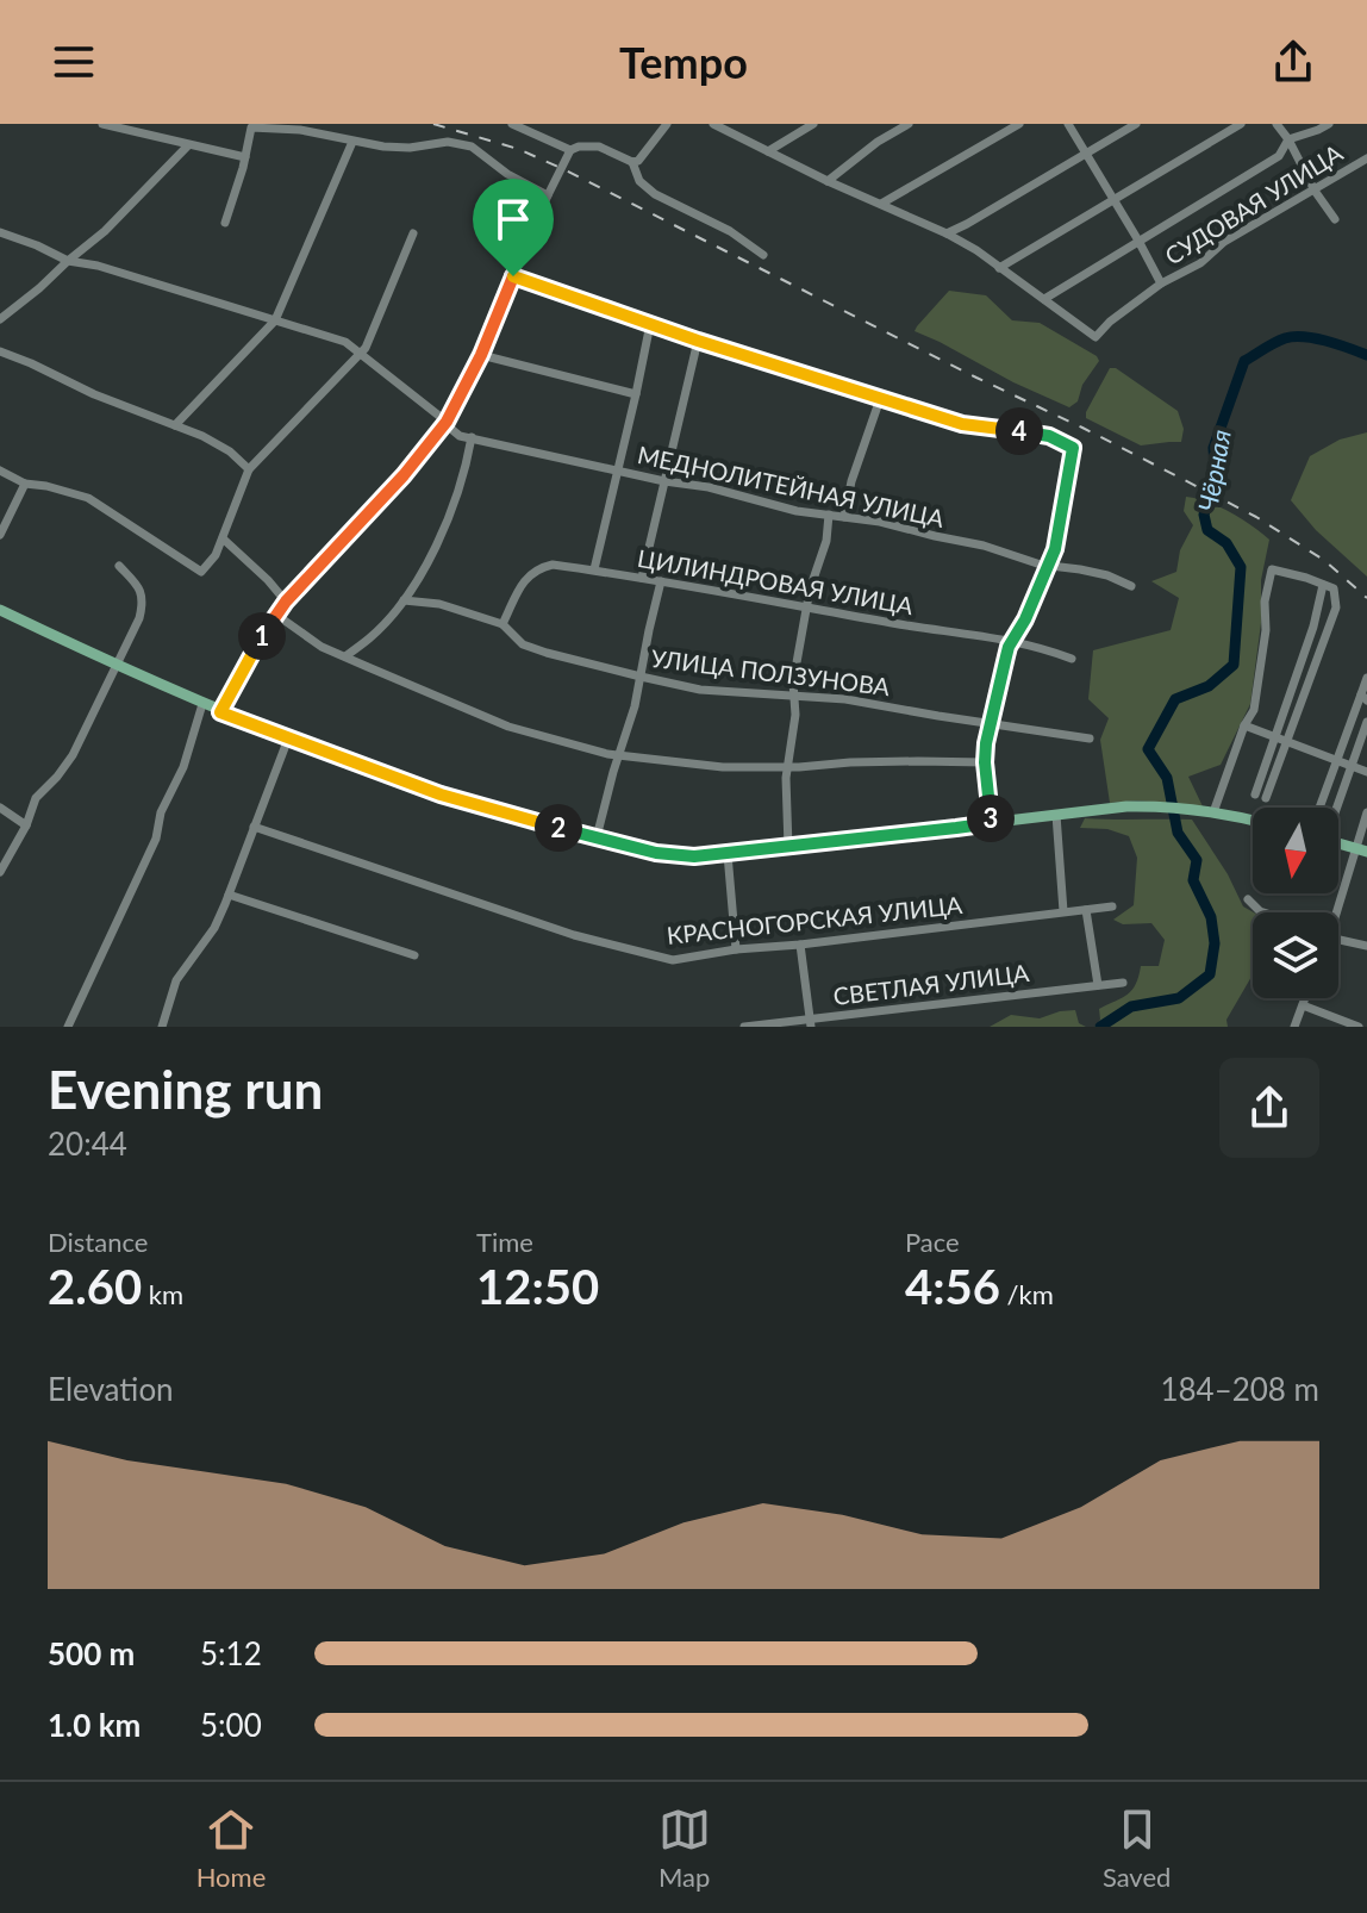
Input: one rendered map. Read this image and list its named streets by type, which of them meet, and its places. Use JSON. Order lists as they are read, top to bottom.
{
  "streets": {
    "street": [
      "СУДОВАЯ УЛИЦА",
      "МЕДНОЛИТЕЙНАЯ УЛИЦА",
      "ЦИЛИНДРОВАЯ УЛИЦА",
      "УЛИЦА ПОЛЗУНОВА",
      "КРАСНОГОРСКАЯ УЛИЦА",
      "СВЕТЛАЯ УЛИЦА"
    ]
  },
  "crossings": [
    ["ЦИЛИНДРОВАЯ УЛИЦА", "УЛИЦА ПОЛЗУНОВА"]
  ],
  "water": ["Чёрная"],
  "north": "bottom",
  "page": {
    "header": "Tempo",
    "pins": [
      "4",
      "1",
      "3",
      "2"
    ],
    "heading": ["Evening run", "20:44"],
    "stats": [
      ["Distance", "2.60 km"],
      ["Time", "12:50"],
      ["Pace", "4:56 /km"]
    ],
    "chart": ["Elevation", "184–208 m"],
    "list": [
      {
        "name": "500 m",
        "note": "5:12"
      },
      {
        "name": "1.0 km",
        "note": "5:00"
      }
    ],
    "tabs": ["Home", "Map", "Saved"]
  }
}
